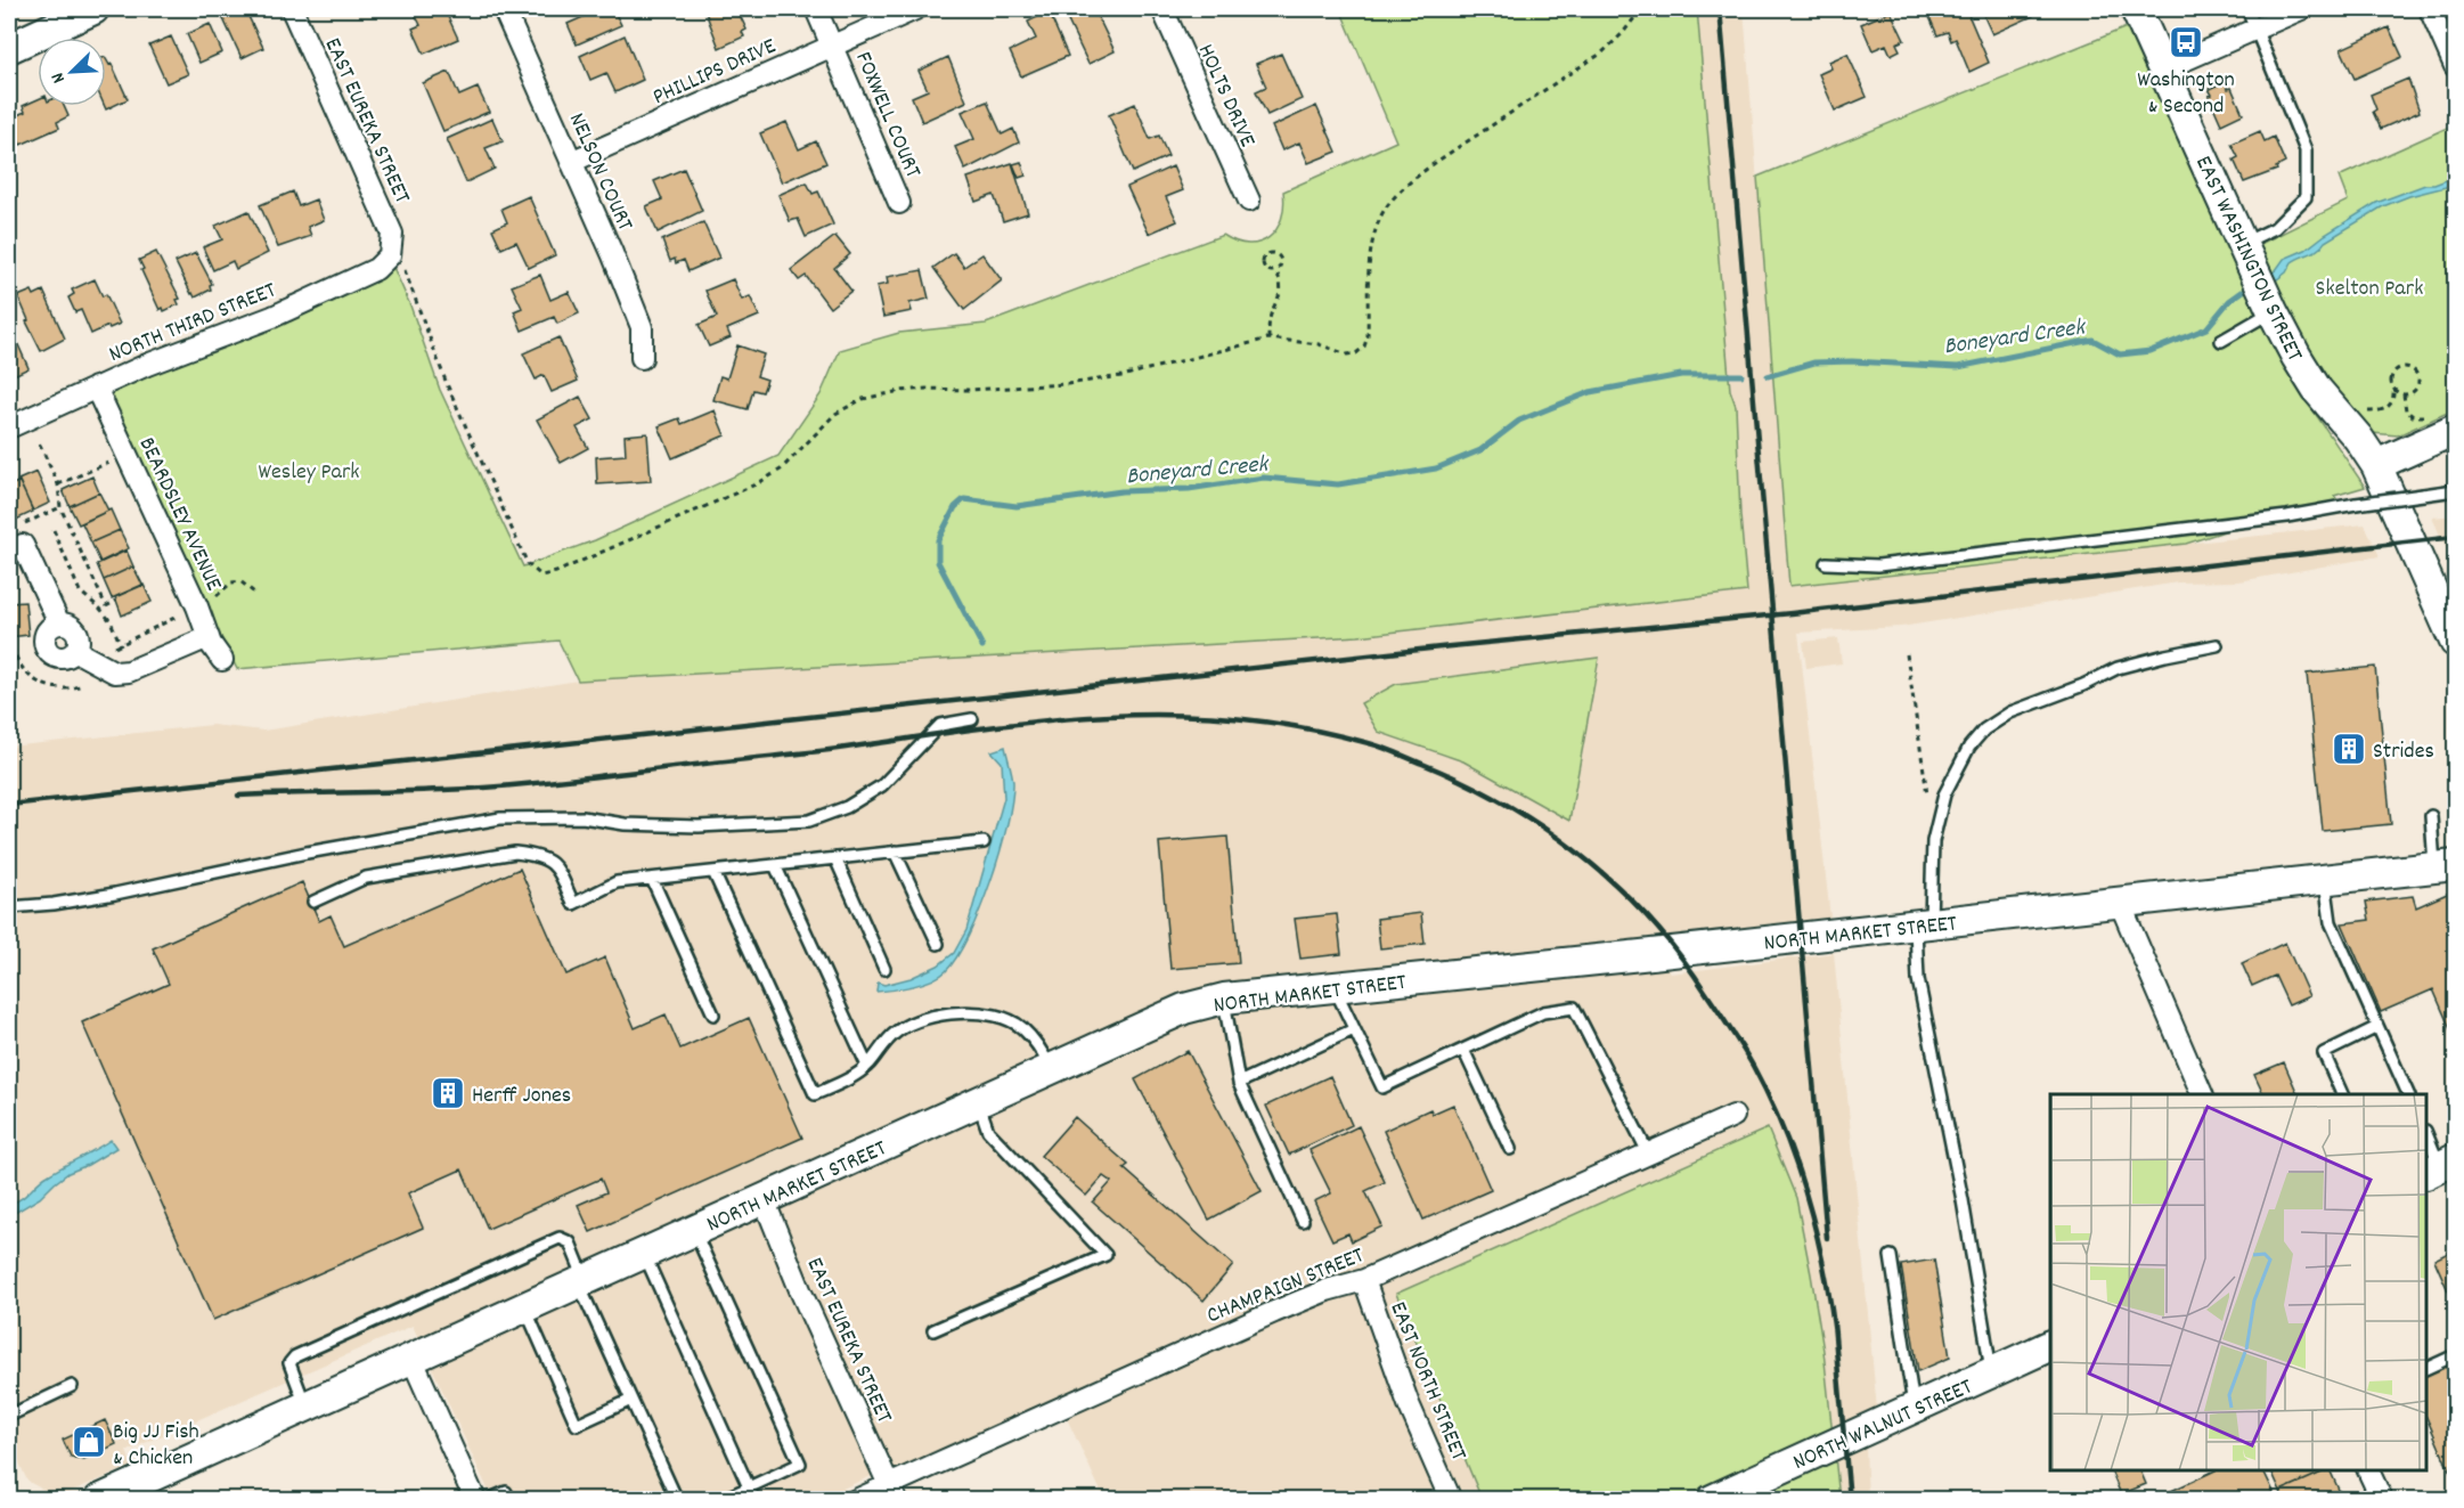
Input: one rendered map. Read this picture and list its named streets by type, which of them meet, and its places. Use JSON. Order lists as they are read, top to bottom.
{
  "streets": {
    "street": [
      "PHILLIPS DRIVE",
      "HOLTS DRIVE",
      "FOXWELL COURT",
      "EAST EUREKA STREET",
      "NELSON COURT",
      "EAST WASHINGTON STREET",
      "NORTH THIRD STREET",
      "BEARDSLEY AVENUE",
      "NORTH MARKET STREET",
      "CHAMPAIGN STREET",
      "EAST NORTH STREET",
      "NORTH WALNUT STREET"
    ]
  },
  "crossings": [
    ["PHILLIPS DRIVE", "FOXWELL COURT"],
    ["PHILLIPS DRIVE", "NELSON COURT"],
    ["EAST EUREKA STREET", "NORTH THIRD STREET"],
    ["EAST EUREKA STREET", "NORTH MARKET STREET"],
    ["EAST EUREKA STREET", "CHAMPAIGN STREET"],
    ["NORTH THIRD STREET", "BEARDSLEY AVENUE"],
    ["CHAMPAIGN STREET", "EAST NORTH STREET"]
  ],
  "water": ["Boneyard Creek"],
  "parks": ["Skelton Park", "Wesley Park"],
  "places": {
    "bus stop": ["Washington & Second"],
    "building": ["Strides", "Herff Jones"],
    "shop": ["Big JJ Fish & Chicken"]
  },
  "north": "bottom left"
}
